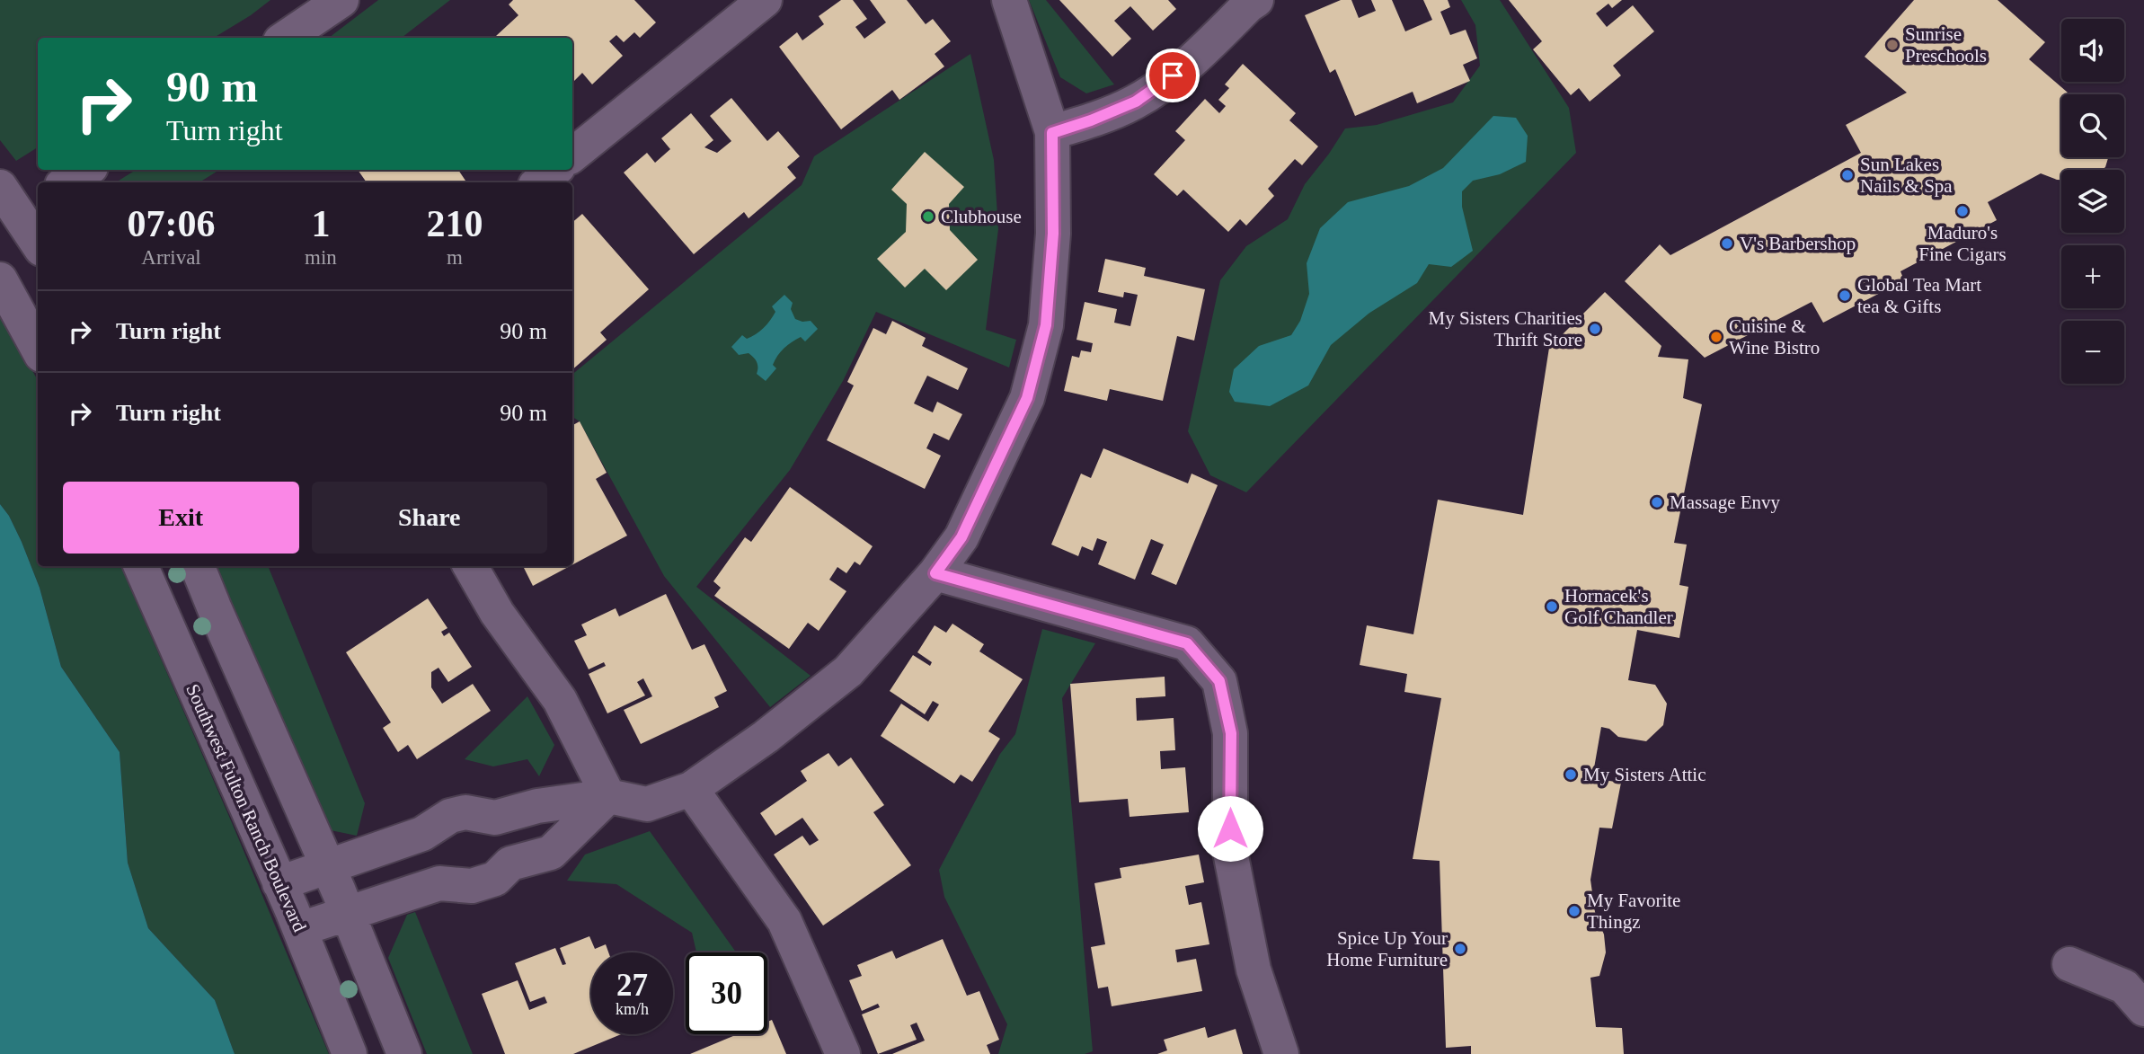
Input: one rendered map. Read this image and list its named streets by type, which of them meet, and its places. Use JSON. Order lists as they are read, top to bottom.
{
  "streets": {
    "street": ["Southwest Fulton Ranch Boulevard"]
  },
  "places": [
    "Sunrise Preschools",
    "Sun Lakes Nails & Spa",
    "Maduro's Fine Cigars",
    "Clubhouse",
    "V's Barbershop",
    "Global Tea Mart tea & Gifts",
    "My Sisters Charities Thrift Store",
    "Cuisine & Wine Bistro",
    "Massage Envy",
    "Hornacek's Golf Chandler",
    "My Sisters Attic",
    "My Favorite Thingz",
    "Spice Up Your Home Furniture"
  ],
  "page": {
    "map_buttons": ["+", "−"],
    "turn": ["90 m", "Turn right"],
    "eta": [
      "07:06",
      "Arrival",
      "1",
      "min",
      "210",
      "m"
    ],
    "list": [
      {
        "name": "Turn right",
        "value": "90 m"
      },
      {
        "name": "Turn right",
        "value": "90 m"
      }
    ],
    "buttons": ["Exit", "Share"],
    "speed": "27 km/h",
    "limit": "30"
  }
}
